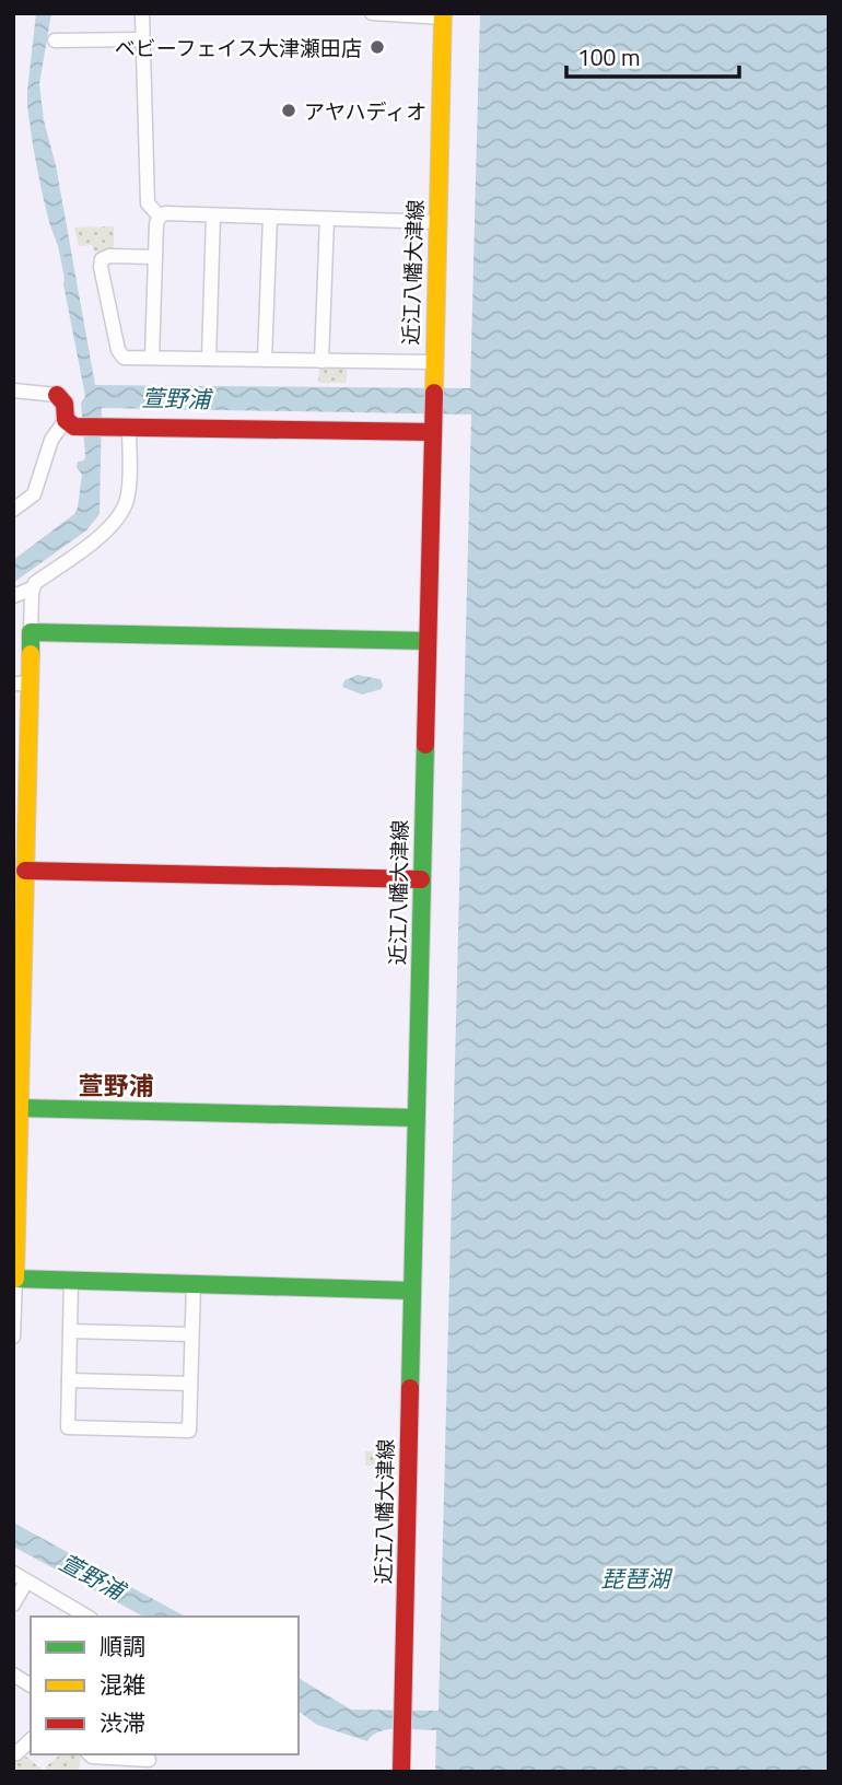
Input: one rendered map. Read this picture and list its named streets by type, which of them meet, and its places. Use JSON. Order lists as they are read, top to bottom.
{
  "streets": {
    "street": ["近江八幡大津線"]
  },
  "districts": ["萱野浦"],
  "water": ["萱野浦", "琵琶湖"],
  "places": ["ベビーフェイス大津瀬田店", "アヤハディオ"],
  "legend": ["順調", "混雑", "渋滞"],
  "scale_bar": "100 m"
}
